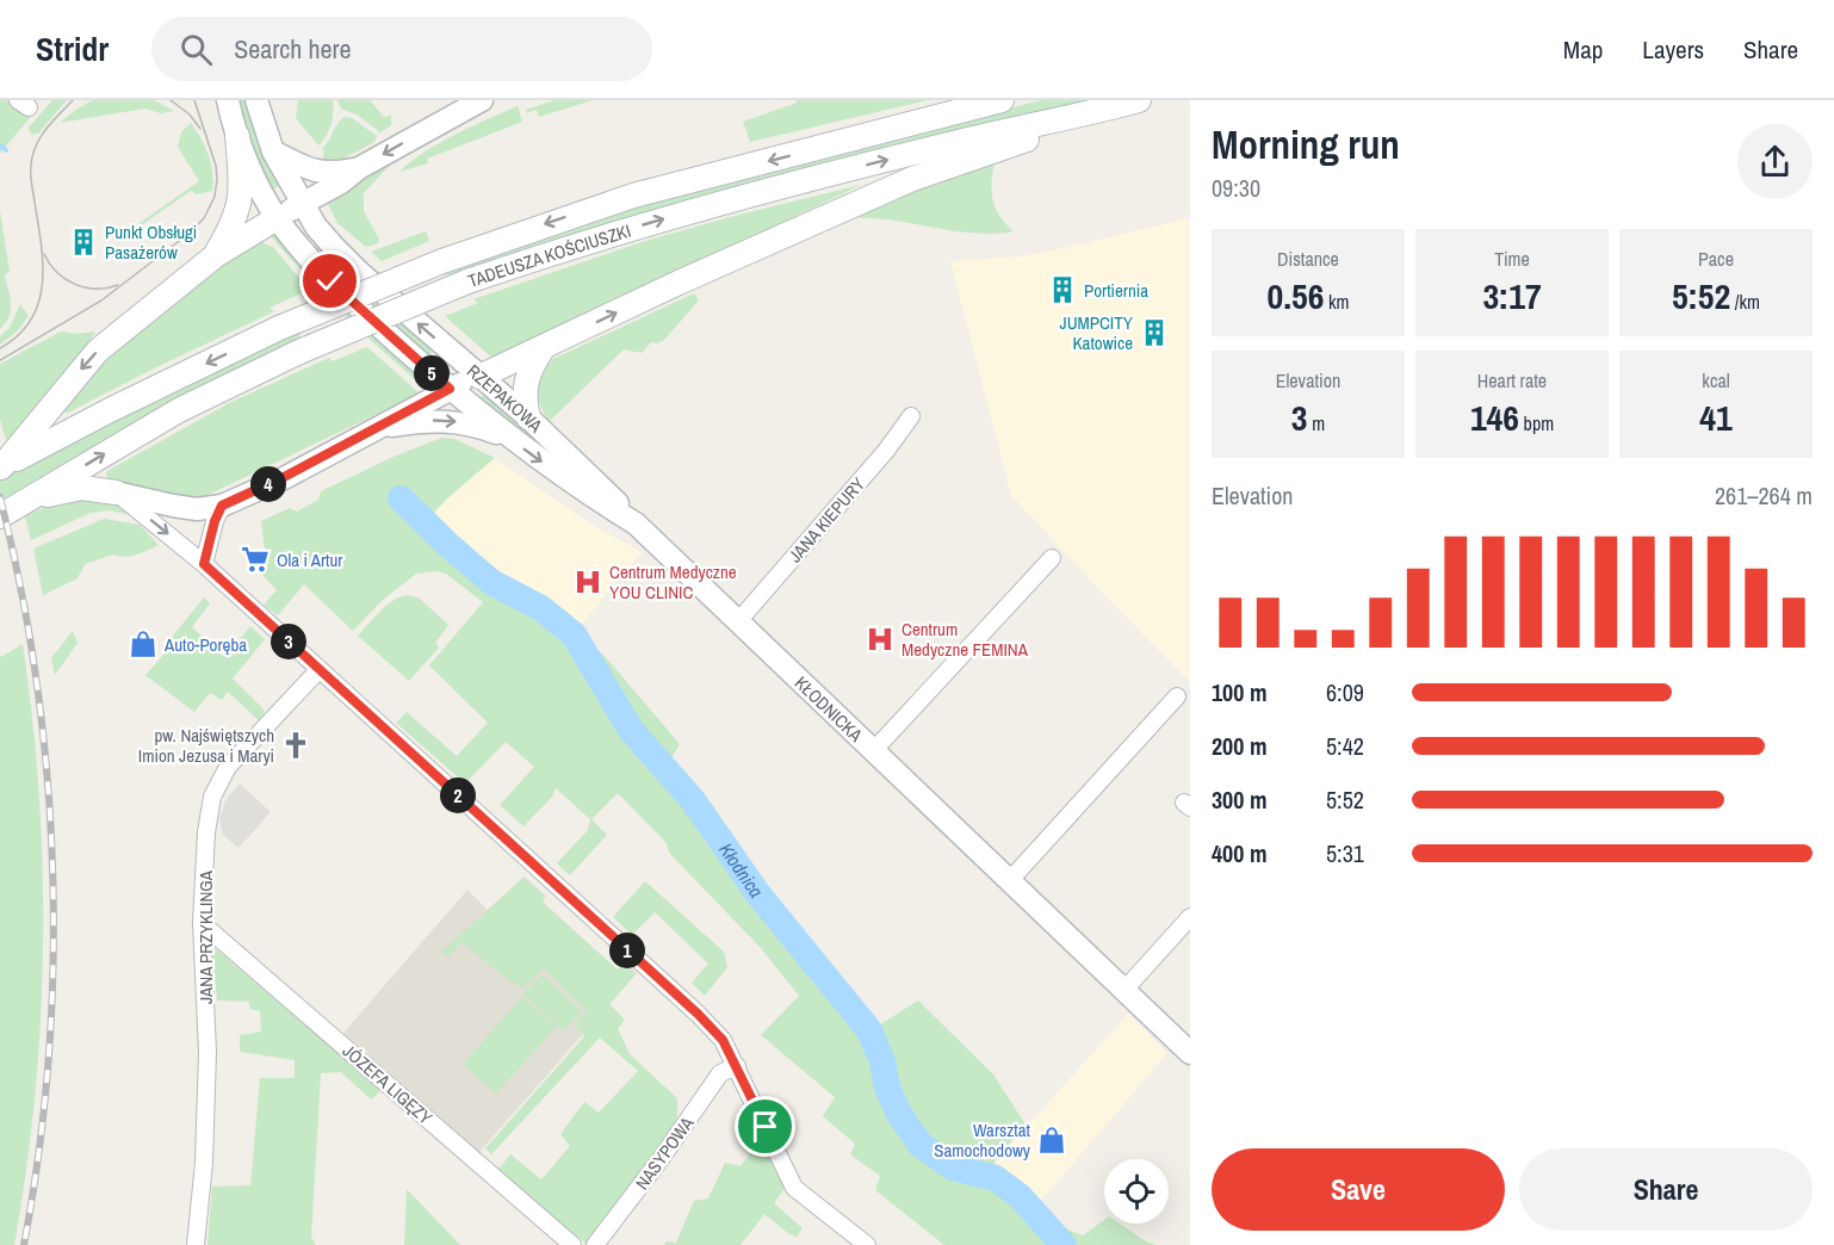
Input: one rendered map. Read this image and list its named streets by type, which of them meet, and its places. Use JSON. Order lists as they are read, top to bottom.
{
  "streets": {
    "main road": ["TADEUSZA KOŚCIUSZKI"],
    "street": [
      "RZEPAKOWA",
      "JANA KIEPURY",
      "KŁODNICKA",
      "JANA PRZYKLINGA",
      "JÓZEFA LIGĘZY",
      "NASYPOWA"
    ]
  },
  "crossings": [
    ["RZEPAKOWA", "KŁODNICKA"],
    ["JANA KIEPURY", "KŁODNICKA"],
    ["JANA PRZYKLINGA", "JÓZEFA LIGĘZY"]
  ],
  "water": ["Kłodnica"],
  "places": {
    "building": ["Punkt Obsługi Pasażerów", "Portiernia", "JUMPCITY Katowice"],
    "supermarket": ["Ola i Artur"],
    "hospital": ["Centrum Medyczne YOU CLINIC", "Centrum Medyczne FEMINA"],
    "shop": ["Auto-Poręba", "Warsztat Samochodowy"],
    "church": ["pw. Najświętszych Imion Jezusa i Maryi"]
  },
  "page": {
    "header": "Stridr",
    "search": "Search here",
    "nav": ["Map", "Layers", "Share"],
    "heading": ["Morning run", "09:30"],
    "stats": [
      ["Distance", "0.56 km"],
      ["Time", "3:17"],
      ["Pace", "5:52 /km"],
      ["Elevation", "3 m"],
      ["Heart rate", "146 bpm"],
      ["kcal", "41"]
    ],
    "pins": [
      "5",
      "4",
      "3",
      "2",
      "1"
    ],
    "chart": ["Elevation", "261–264 m"],
    "list": [
      {
        "name": "100 m",
        "note": "6:09"
      },
      {
        "name": "200 m",
        "note": "5:42"
      },
      {
        "name": "300 m",
        "note": "5:52"
      },
      {
        "name": "400 m",
        "note": "5:31"
      }
    ],
    "buttons": ["Save", "Share"]
  }
}
